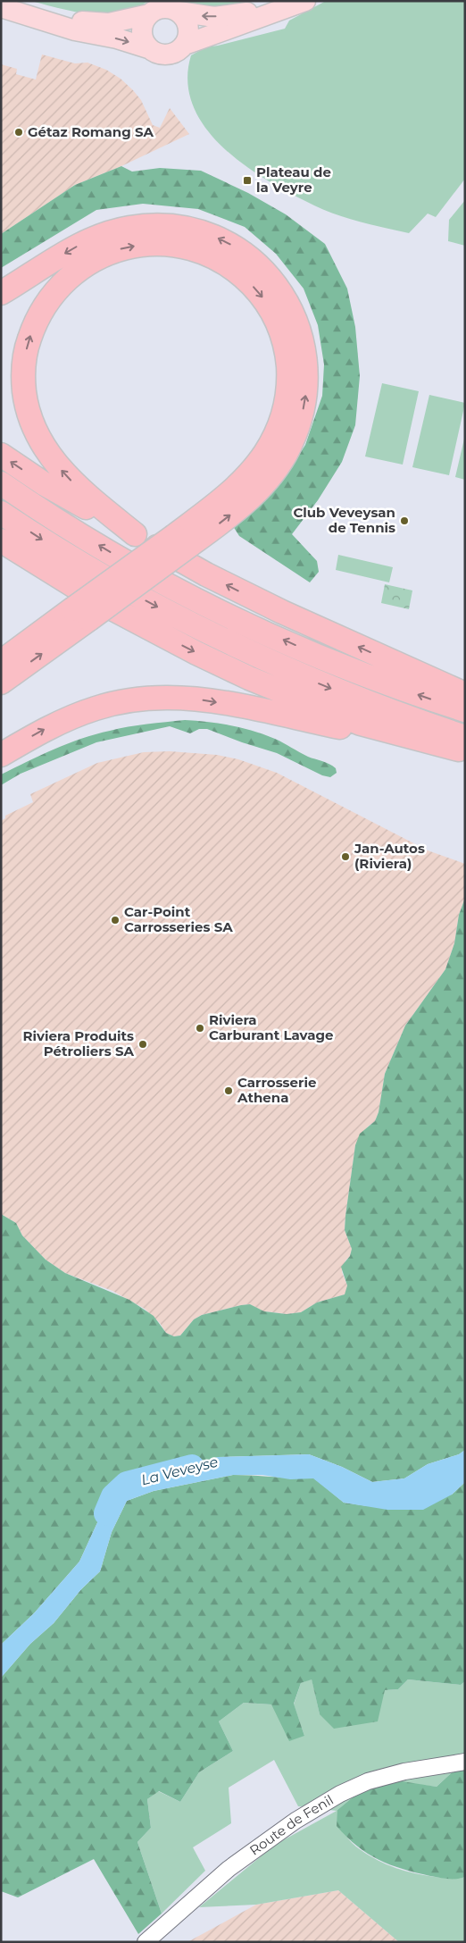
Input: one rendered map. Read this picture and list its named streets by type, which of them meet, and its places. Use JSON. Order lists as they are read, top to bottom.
{
  "streets": {
    "street": ["Route de Fenil"]
  },
  "water": ["La Veveyse"],
  "places": {
    "other": [
      "Gétaz Romang SA",
      "Club Veveysan de Tennis",
      "Jan-Autos (Riviera)",
      "Car-Point Carrosseries SA",
      "Riviera Carburant Lavage",
      "Riviera Produits Pétroliers SA",
      "Carrosserie Athena"
    ],
    "transit": ["Plateau de la Veyre"]
  }
}
